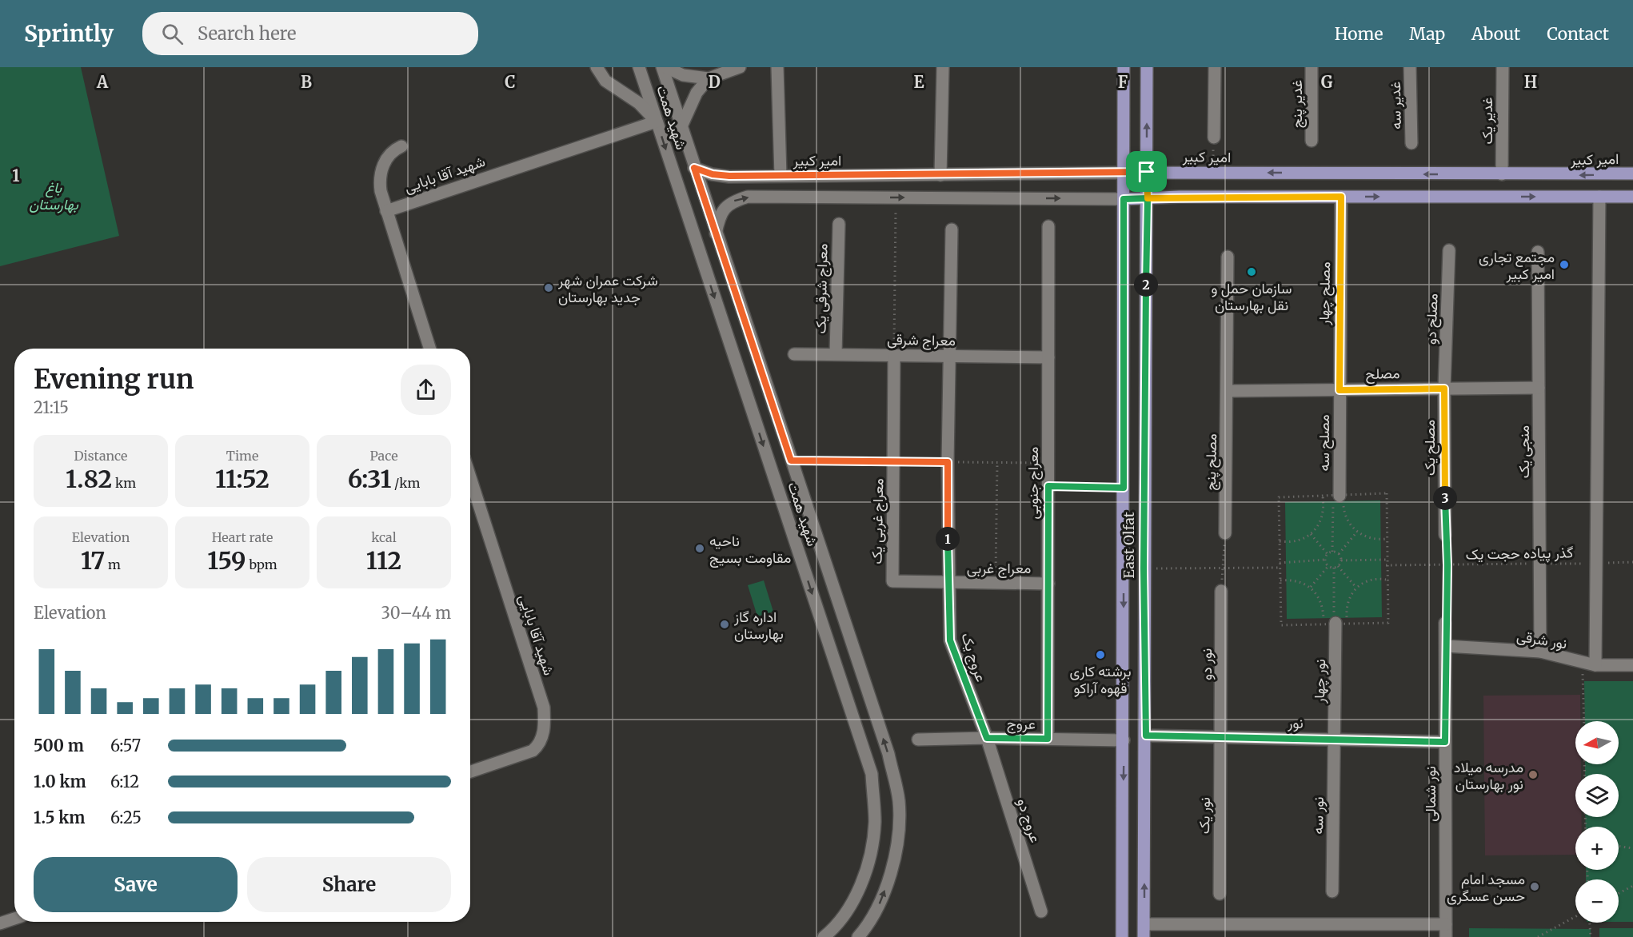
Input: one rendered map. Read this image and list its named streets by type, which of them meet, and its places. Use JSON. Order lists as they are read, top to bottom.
{
  "streets": {
    "main road": ["امیر کبیر", "East Olfat"],
    "street": [
      "غدیر پنج",
      "غدیر سه",
      "شهید همت",
      "غدیر یک",
      "شهید آقا بابایی",
      "معراج شرقی یک",
      "مصلح چهار",
      "مصلح دو",
      "معراج شرقی",
      "مصلح",
      "مصلح سه",
      "مصلح یک",
      "منجی یک",
      "مصلح پنج",
      "معراج جنوبی",
      "معراج غربی یک",
      "معراج غربی",
      "نور شرقی",
      "عروج یک",
      "نور دو",
      "نور چهار",
      "نور",
      "عروج",
      "نور شمالی",
      "نور یک",
      "نور سه",
      "عروج دو"
    ],
    "path": ["گذر پیاده حجت یک"]
  },
  "crossings": [
    ["شهید همت", "امیر کبیر"],
    ["شهید همت", "شهید آقا بابایی"],
    ["غدیر یک", "امیر کبیر"],
    ["امیر کبیر", "East Olfat"],
    ["معراج شرقی یک", "معراج شرقی"],
    ["مصلح چهار", "مصلح"],
    ["مصلح چهار", "مصلح سه"],
    ["مصلح دو", "مصلح"],
    ["مصلح دو", "مصلح یک"],
    ["معراج شرقی", "معراج جنوبی"],
    ["معراج شرقی", "معراج غربی یک"],
    ["معراج شرقی", "عروج یک"],
    ["مصلح", "مصلح سه"],
    ["مصلح", "مصلح یک"],
    ["مصلح", "منجی یک"],
    ["مصلح", "مصلح پنج"],
    ["منجی یک", "گذر پیاده حجت یک"],
    ["منجی یک", "نور شرقی"],
    ["معراج جنوبی", "معراج غربی"],
    ["معراج جنوبی", "عروج"],
    ["معراج غربی یک", "معراج غربی"],
    ["East Olfat", "نور"],
    ["East Olfat", "عروج"],
    ["معراج غربی", "عروج یک"],
    ["نور شرقی", "نور شمالی"],
    ["عروج یک", "عروج"],
    ["عروج یک", "عروج دو"],
    ["نور دو", "نور"],
    ["نور دو", "نور یک"],
    ["نور چهار", "نور"],
    ["نور چهار", "نور سه"],
    ["نور", "نور شمالی"],
    ["نور", "نور یک"],
    ["نور", "نور سه"],
    ["عروج", "عروج دو"]
  ],
  "one_way": ["امیر کبیر"],
  "parks": ["باغ بهارستان"],
  "places": [
    "مجتمع تجاری امیر کبیر",
    "سازمان حمل و نقل بهارستان",
    "شرکت عمران شهر جدید بهارستان",
    "ناحیه مقاومت بسیج",
    "اداره گاز بهارستان",
    "برشته کاری قهوه آراکو",
    "مدرسه میلاد نور بهارستان",
    "مسجد امام حسن عسگری"
  ],
  "north": "left",
  "page": {
    "header": "Sprintly",
    "search": "Search here",
    "nav": [
      "Home",
      "Map",
      "About",
      "Contact"
    ],
    "pins": ["2", "3", "1"],
    "heading": ["Evening run", "21:15"],
    "stats": [
      ["Distance", "1.82 km"],
      ["Time", "11:52"],
      ["Pace", "6:31 /km"],
      ["Elevation", "17 m"],
      ["Heart rate", "159 bpm"],
      ["kcal", "112"]
    ],
    "chart": ["Elevation", "30–44 m"],
    "map_buttons": ["+", "−"],
    "list": [
      {
        "name": "500 m",
        "note": "6:57"
      },
      {
        "name": "1.0 km",
        "note": "6:12"
      },
      {
        "name": "1.5 km",
        "note": "6:25"
      }
    ],
    "buttons": ["Save", "Share"]
  },
  "grid": {
    "columns": [
      "A",
      "B",
      "C",
      "D",
      "E",
      "F",
      "G",
      "H"
    ],
    "rows": ["1"]
  }
}
